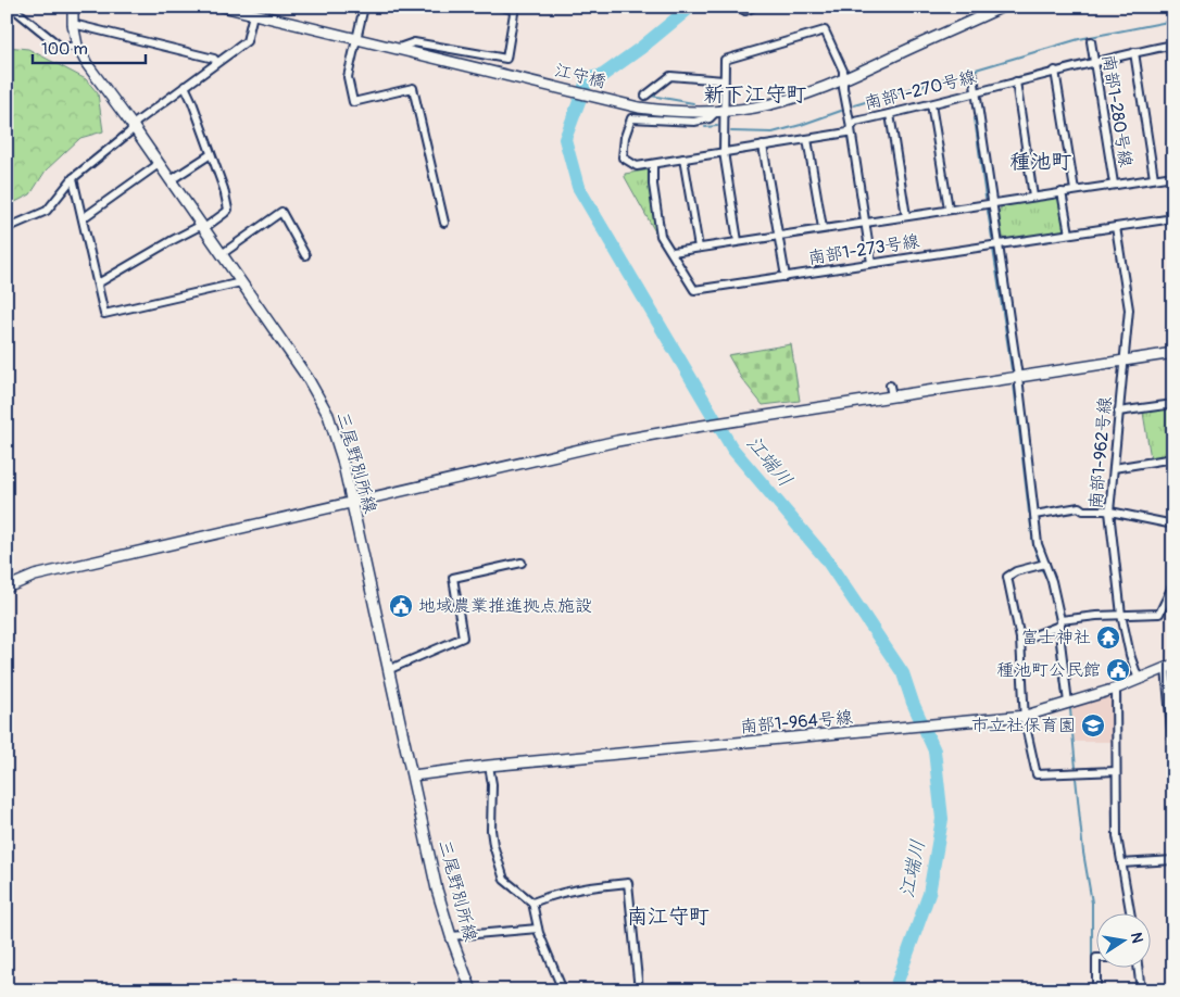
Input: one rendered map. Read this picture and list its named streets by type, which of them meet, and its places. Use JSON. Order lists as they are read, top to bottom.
{
  "streets": {
    "street": [
      "江守橋",
      "南部1-270号線",
      "南部1-280号線",
      "南部1-273号線",
      "南部1-962号線",
      "三尾野別所線",
      "南部1-964号線"
    ]
  },
  "crossings": [
    ["江守橋", "南部1-270号線"],
    ["南部1-270号線", "南部1-280号線"],
    ["南部1-270号線", "南部1-273号線"],
    ["南部1-273号線", "南部1-962号線"],
    ["南部1-962号線", "南部1-964号線"],
    ["三尾野別所線", "南部1-964号線"]
  ],
  "districts": ["新下江守町", "種池町", "南江守町"],
  "water": ["江端川"],
  "places": {
    "public building": ["地域農業推進拠点施設", "種池町公民館"],
    "temple": ["富士神社"],
    "school or university": ["市立社保育園"]
  },
  "scale_bar": "100 m",
  "north": "right"
}
